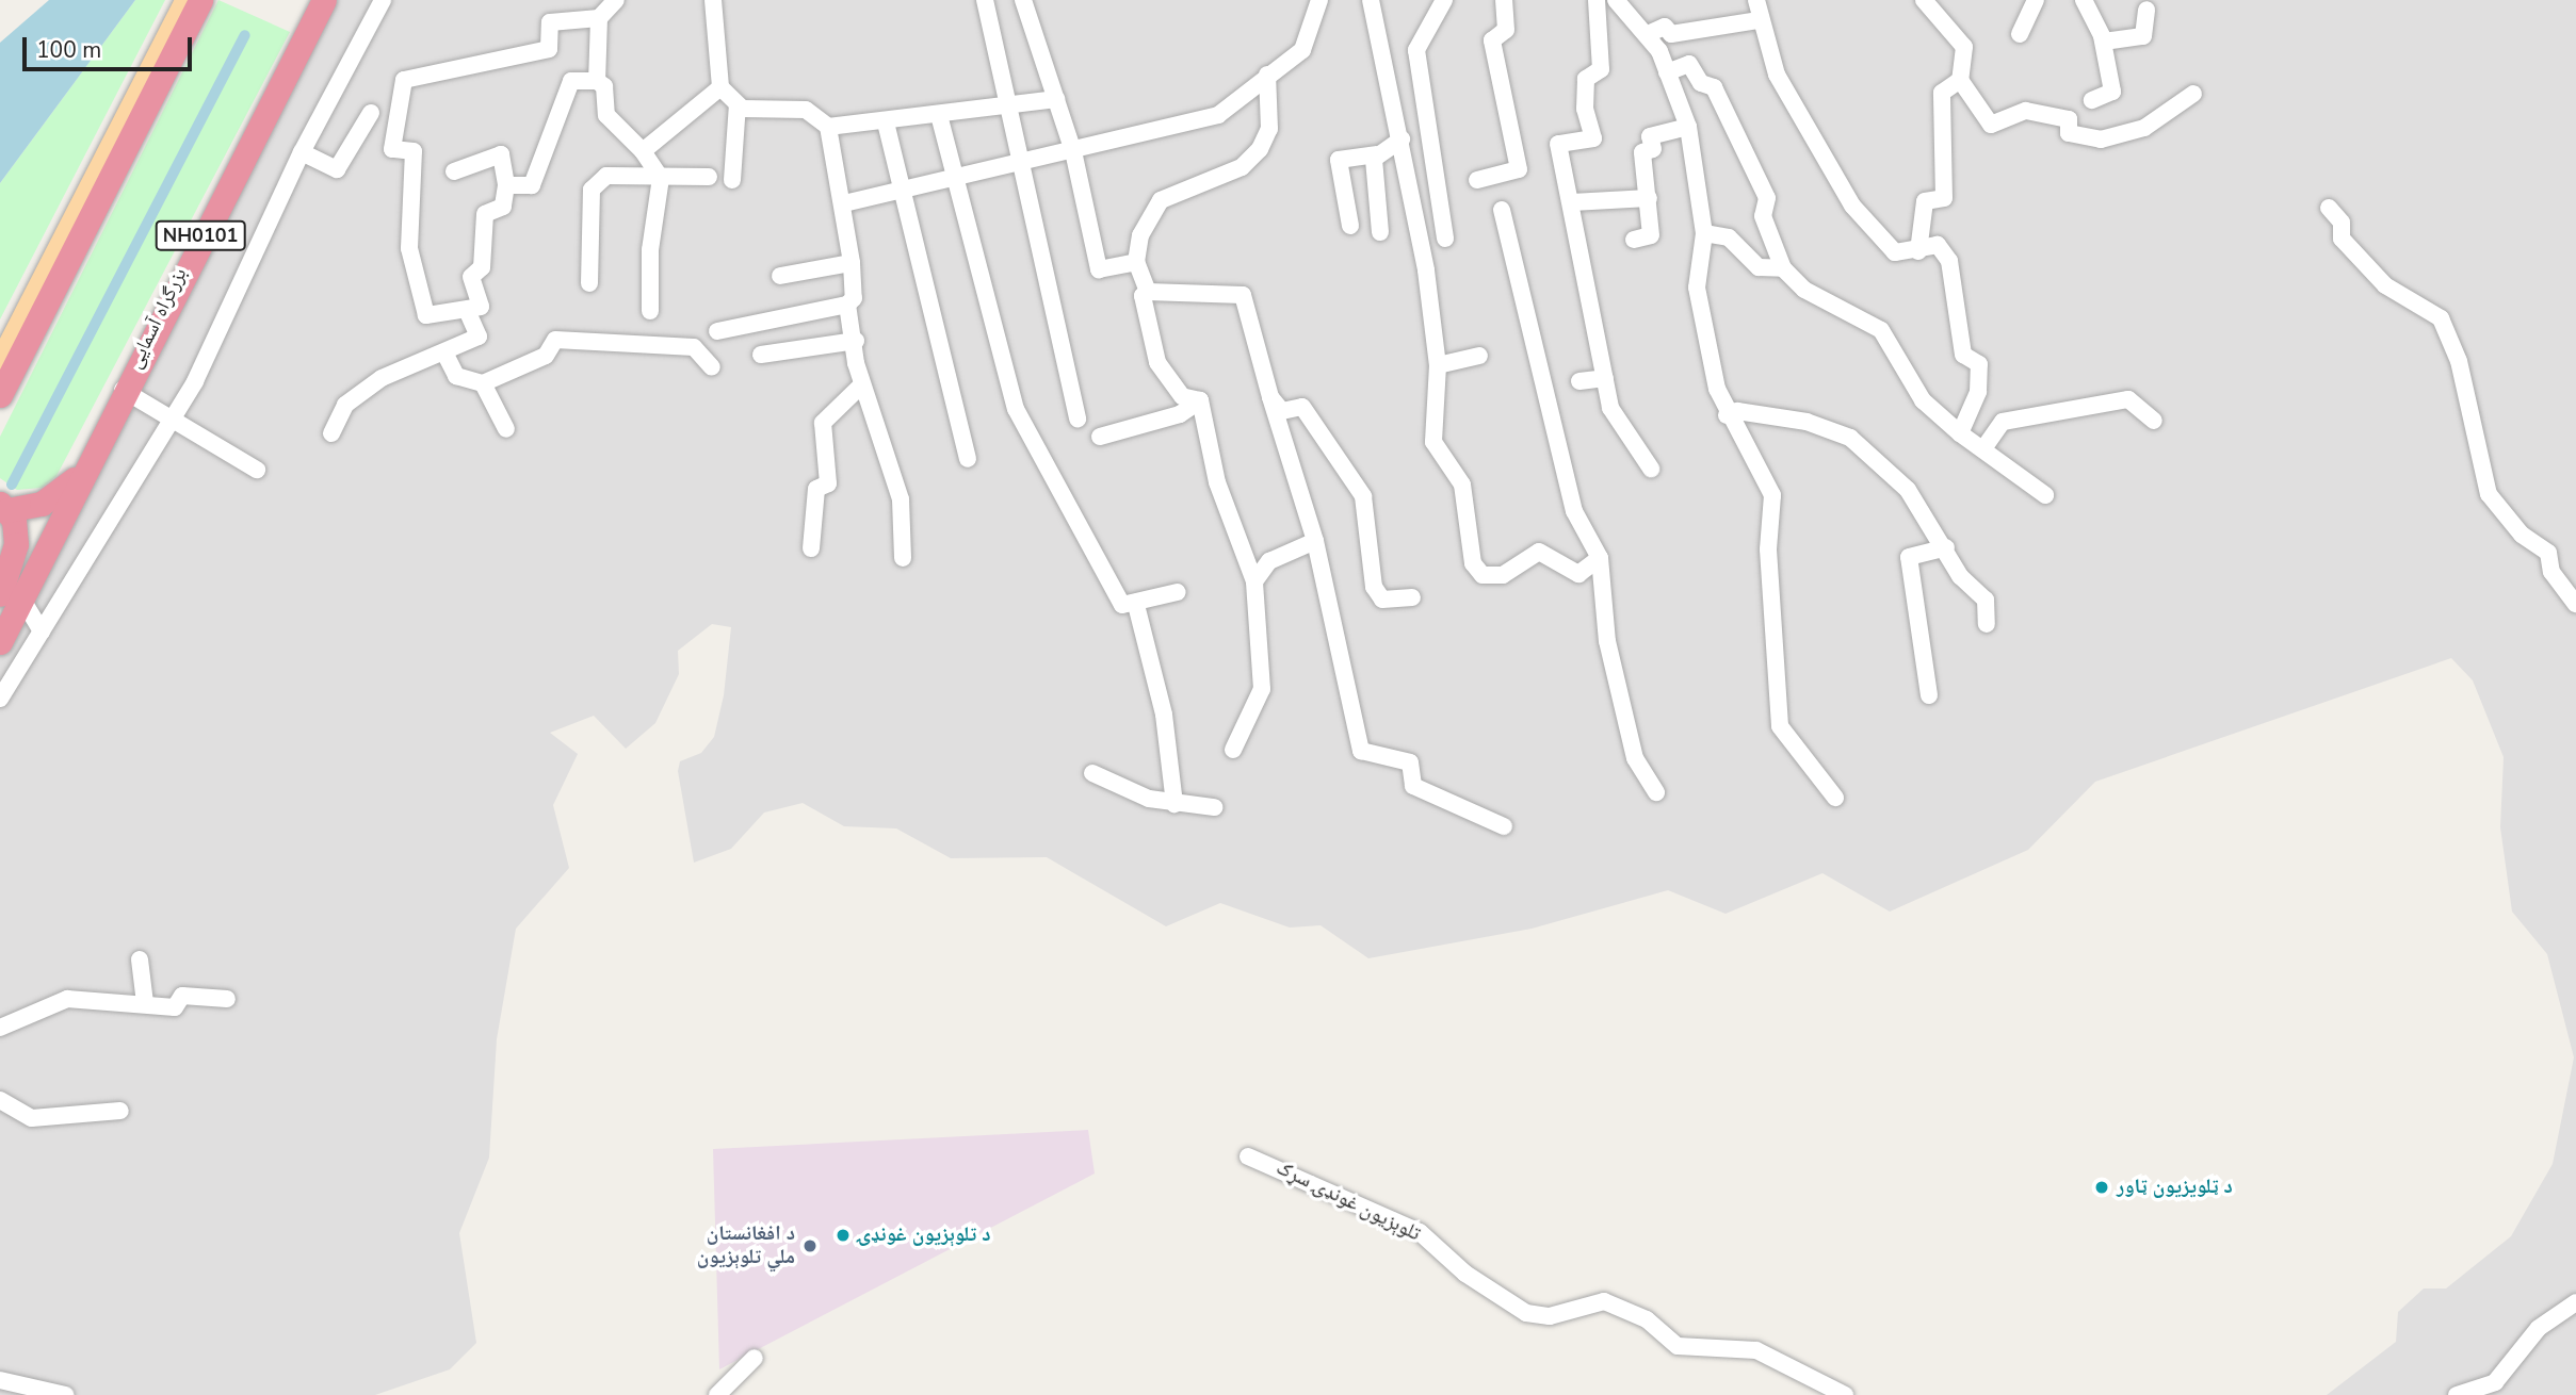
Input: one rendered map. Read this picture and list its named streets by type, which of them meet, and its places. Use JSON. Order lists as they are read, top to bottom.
{
  "streets": {
    "highway": ["NH0101", "بزرگراه آسمایی"],
    "street": ["تلوېزيون غونډۍ سړک"]
  },
  "crossings": [
    ["NH0101", "بزرگراه آسمایی"]
  ],
  "places": ["د ټلویزیون ټاور", "د تلوېزیون غونډۍ", "د افغانستان ملي تلوېزیون"],
  "scale_bar": "100 m"
}
